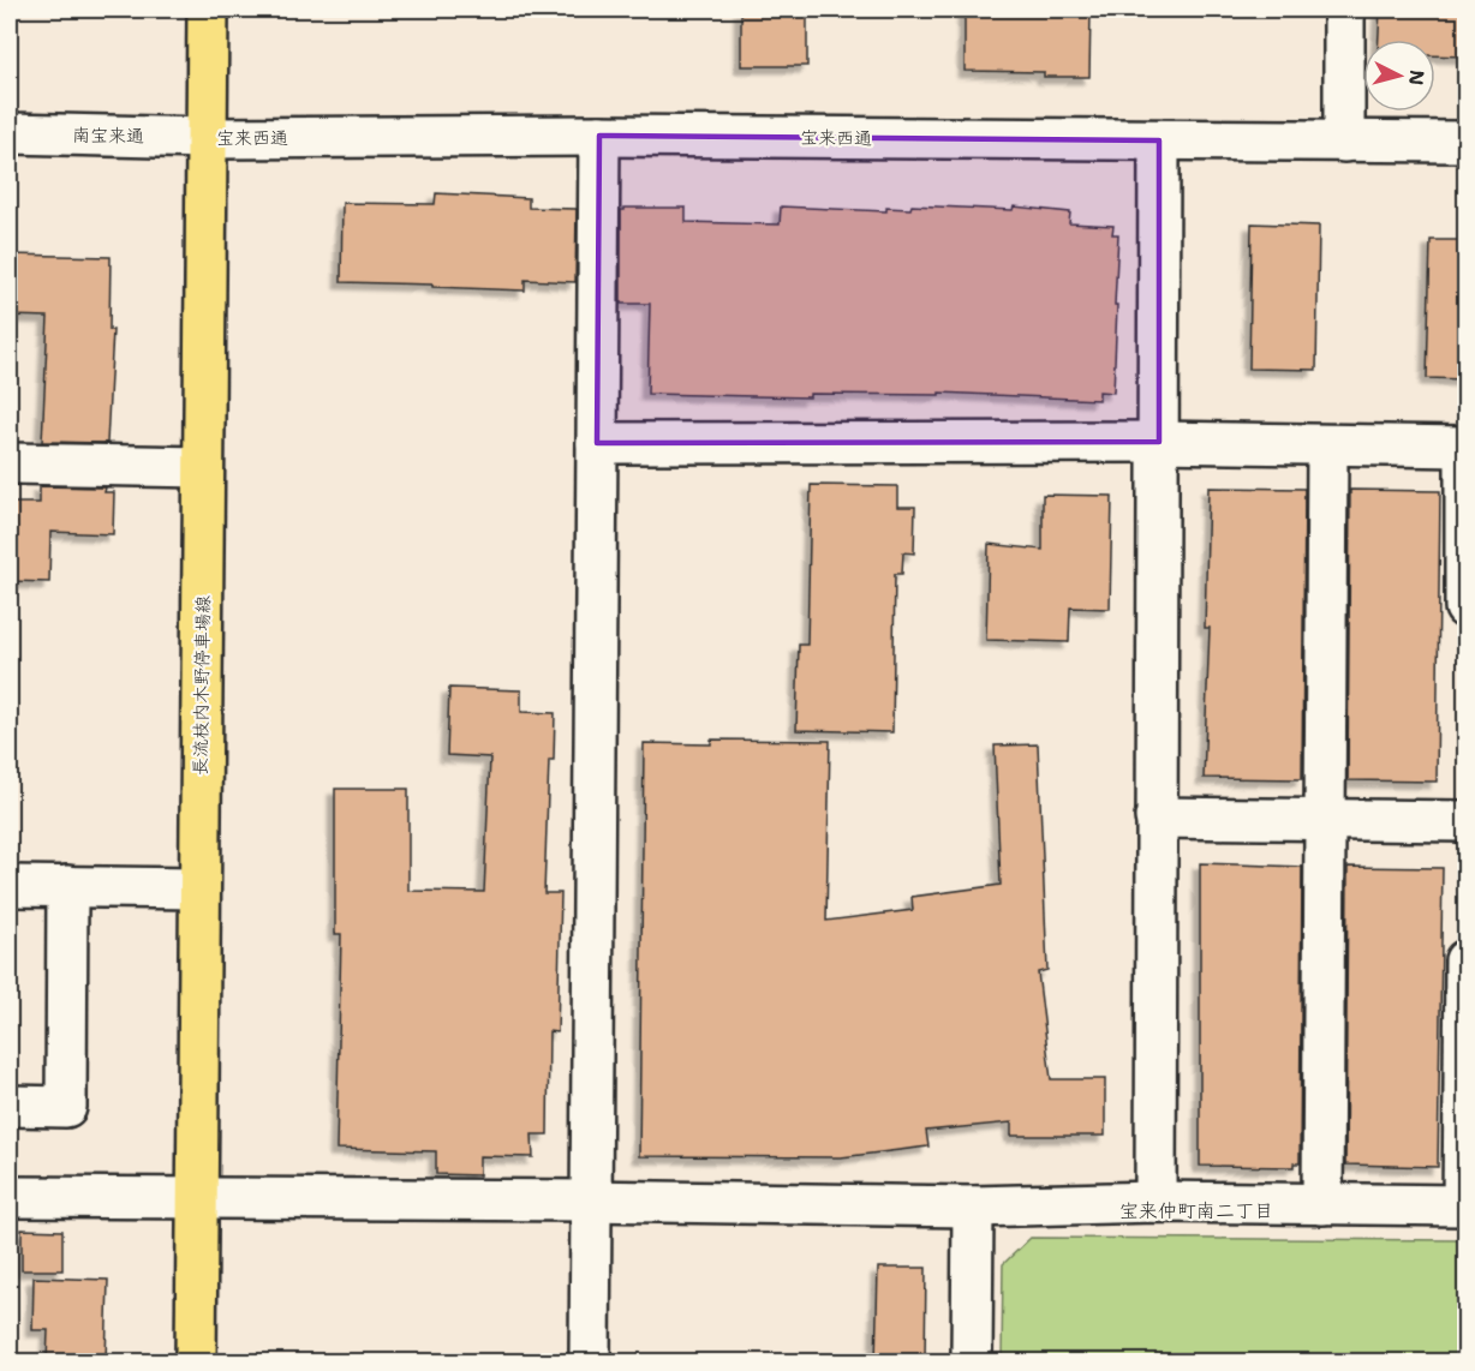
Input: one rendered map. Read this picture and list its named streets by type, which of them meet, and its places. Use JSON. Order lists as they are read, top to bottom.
{
  "streets": {
    "main road": ["長流枝内木野停車場線"],
    "street": ["南宝来通", "宝来西通"]
  },
  "crossings": [
    ["南宝来通", "宝来西通"],
    ["南宝来通", "長流枝内木野停車場線"],
    ["宝来西通", "長流枝内木野停車場線"]
  ],
  "districts": ["宝来仲町南二丁目"],
  "north": "right"
}
